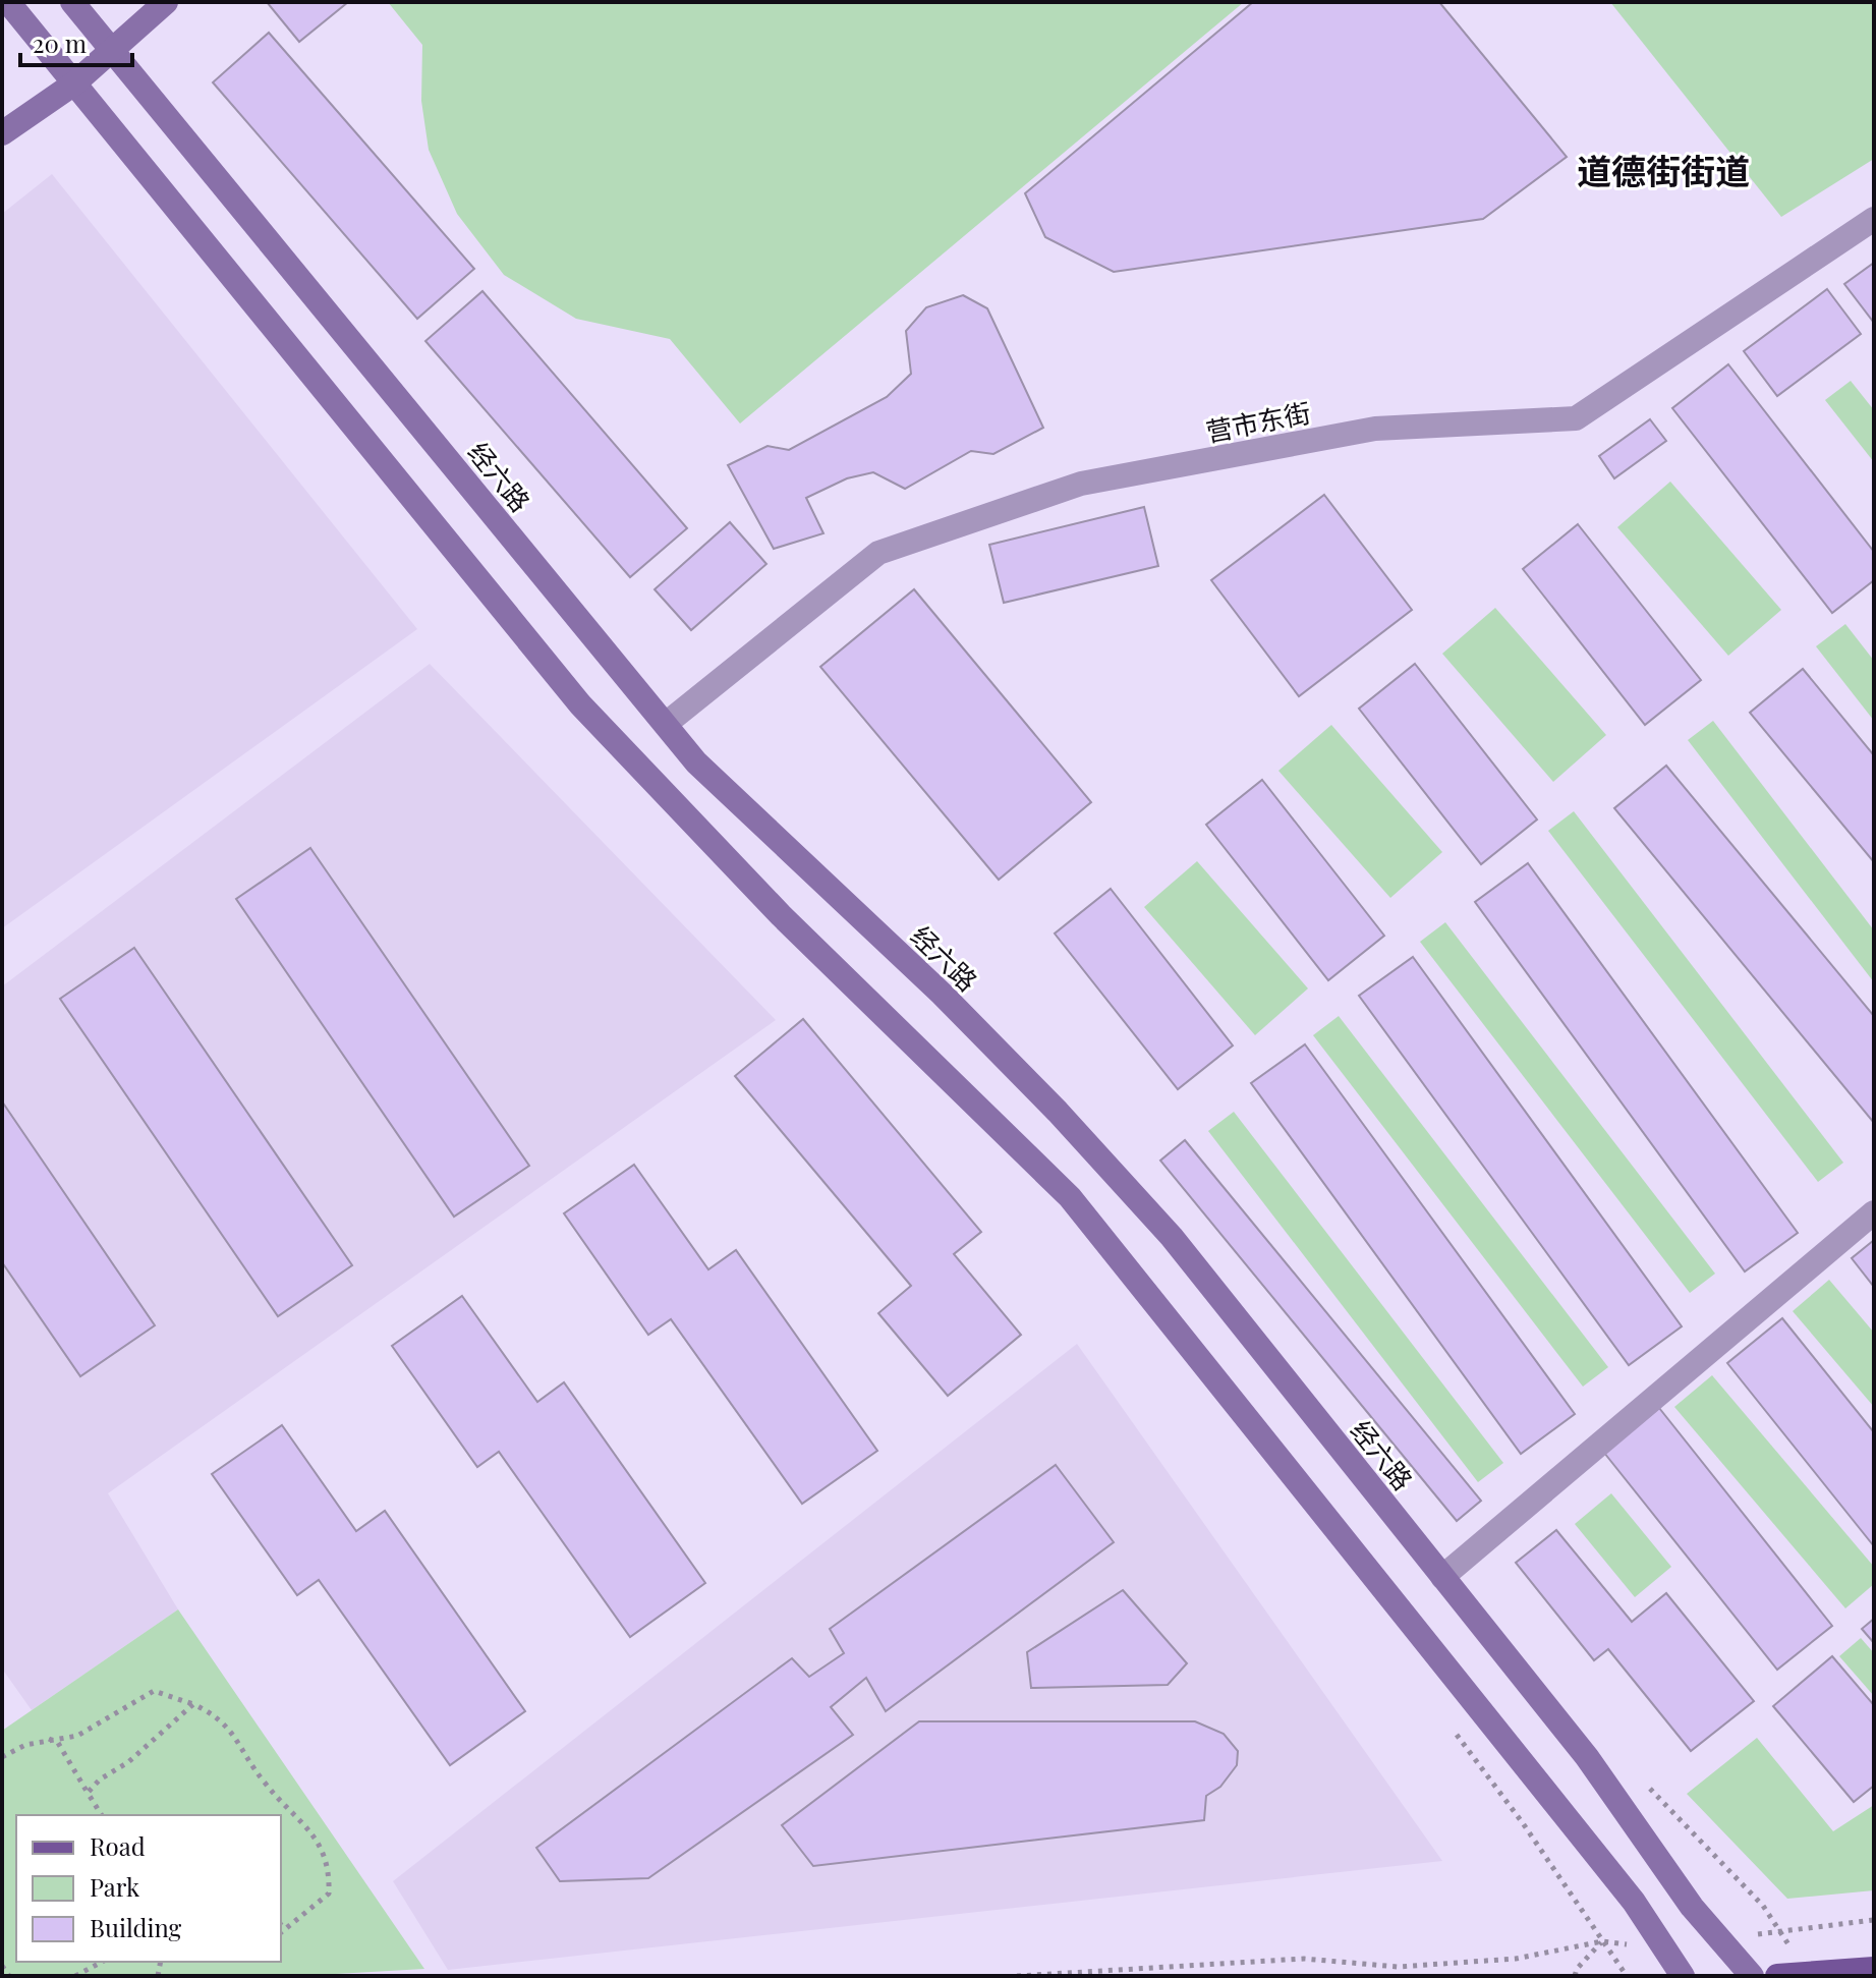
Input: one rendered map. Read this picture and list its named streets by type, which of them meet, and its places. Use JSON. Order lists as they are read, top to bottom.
{
  "streets": {
    "main road": ["经六路"],
    "street": ["营市东街"]
  },
  "crossings": [
    ["营市东街", "经六路"]
  ],
  "districts": ["道德街街道"],
  "legend": ["Road", "Park", "Building"],
  "scale_bar": "20 m"
}
